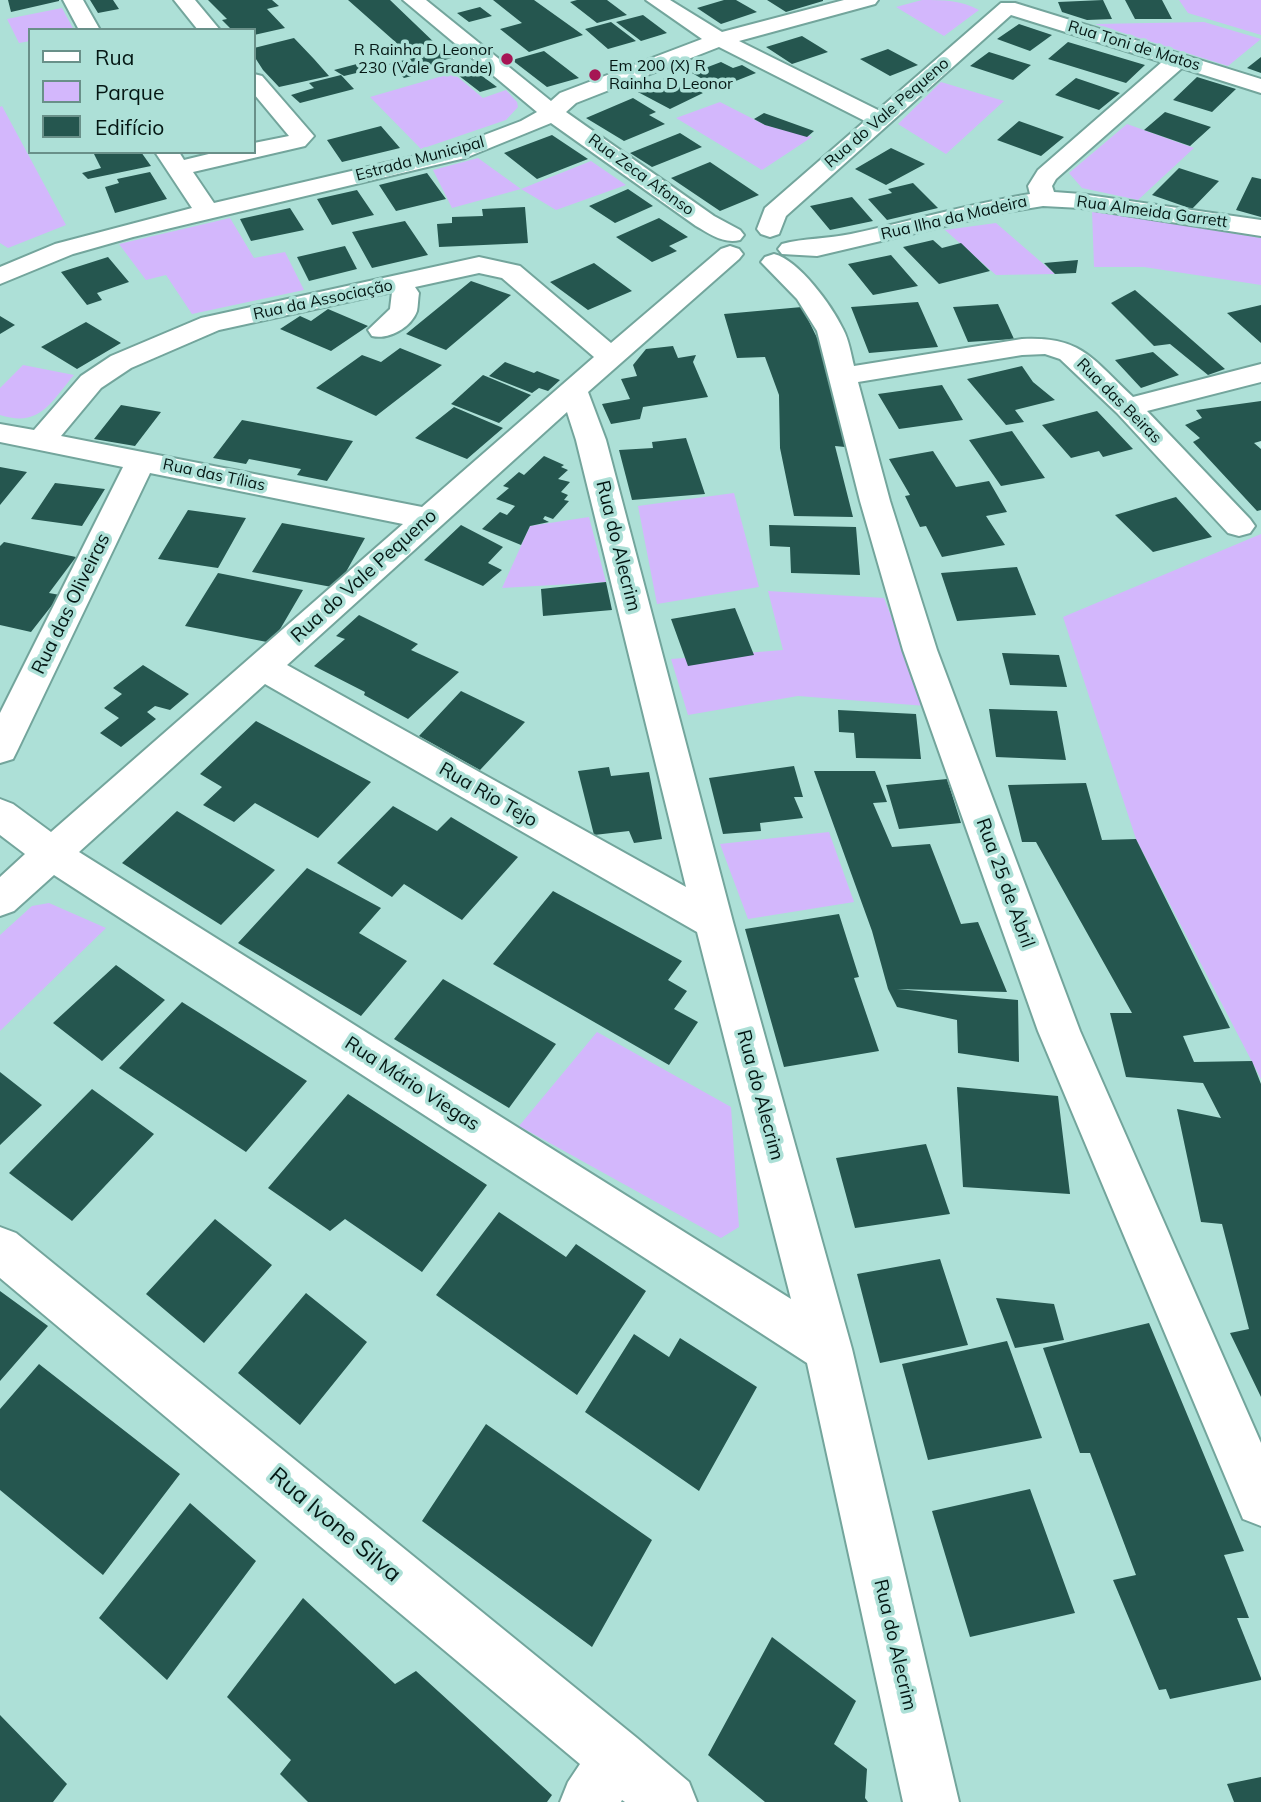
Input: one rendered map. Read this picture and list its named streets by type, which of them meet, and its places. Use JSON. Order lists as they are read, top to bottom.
{
  "streets": {
    "street": [
      "Rua Toni de Matos",
      "Rua do Vale Pequeno",
      "Estrada Municipal",
      "Rua Zeca Afonso",
      "Rua Almeida Garrett",
      "Rua Ilha da Madeira",
      "Rua da Associação",
      "Rua das Beiras",
      "Rua das Tílias",
      "Rua do Alecrim",
      "Rua das Oliveiras",
      "Rua Rio Tejo",
      "Rua 25 de Abril",
      "Rua Mário Viegas",
      "Rua Ivone Silva"
    ]
  },
  "crossings": [
    ["Rua Toni de Matos", "Rua do Vale Pequeno"],
    ["Rua Toni de Matos", "Rua Ilha da Madeira"],
    ["Rua do Vale Pequeno", "Rua Zeca Afonso"],
    ["Rua do Vale Pequeno", "Rua da Associação"],
    ["Rua do Vale Pequeno", "Rua das Tílias"],
    ["Rua do Vale Pequeno", "Rua do Alecrim"],
    ["Rua do Vale Pequeno", "Rua Rio Tejo"],
    ["Rua do Vale Pequeno", "Rua 25 de Abril"],
    ["Rua do Vale Pequeno", "Rua Mário Viegas"],
    ["Estrada Municipal", "Rua Zeca Afonso"],
    ["Rua Zeca Afonso", "Rua Ilha da Madeira"],
    ["Rua Zeca Afonso", "Rua 25 de Abril"],
    ["Rua Almeida Garrett", "Rua Ilha da Madeira"],
    ["Rua Ilha da Madeira", "Rua 25 de Abril"],
    ["Rua da Associação", "Rua das Tílias"],
    ["Rua das Beiras", "Rua 25 de Abril"],
    ["Rua das Tílias", "Rua das Oliveiras"],
    ["Rua do Alecrim", "Rua Rio Tejo"],
    ["Rua do Alecrim", "Rua Mário Viegas"]
  ],
  "places": ["R Rainha D Leonor 230 (Vale Grande)", "Em 200 (X) R Rainha D Leonor"],
  "legend": ["Rua", "Parque", "Edifício"]
}
